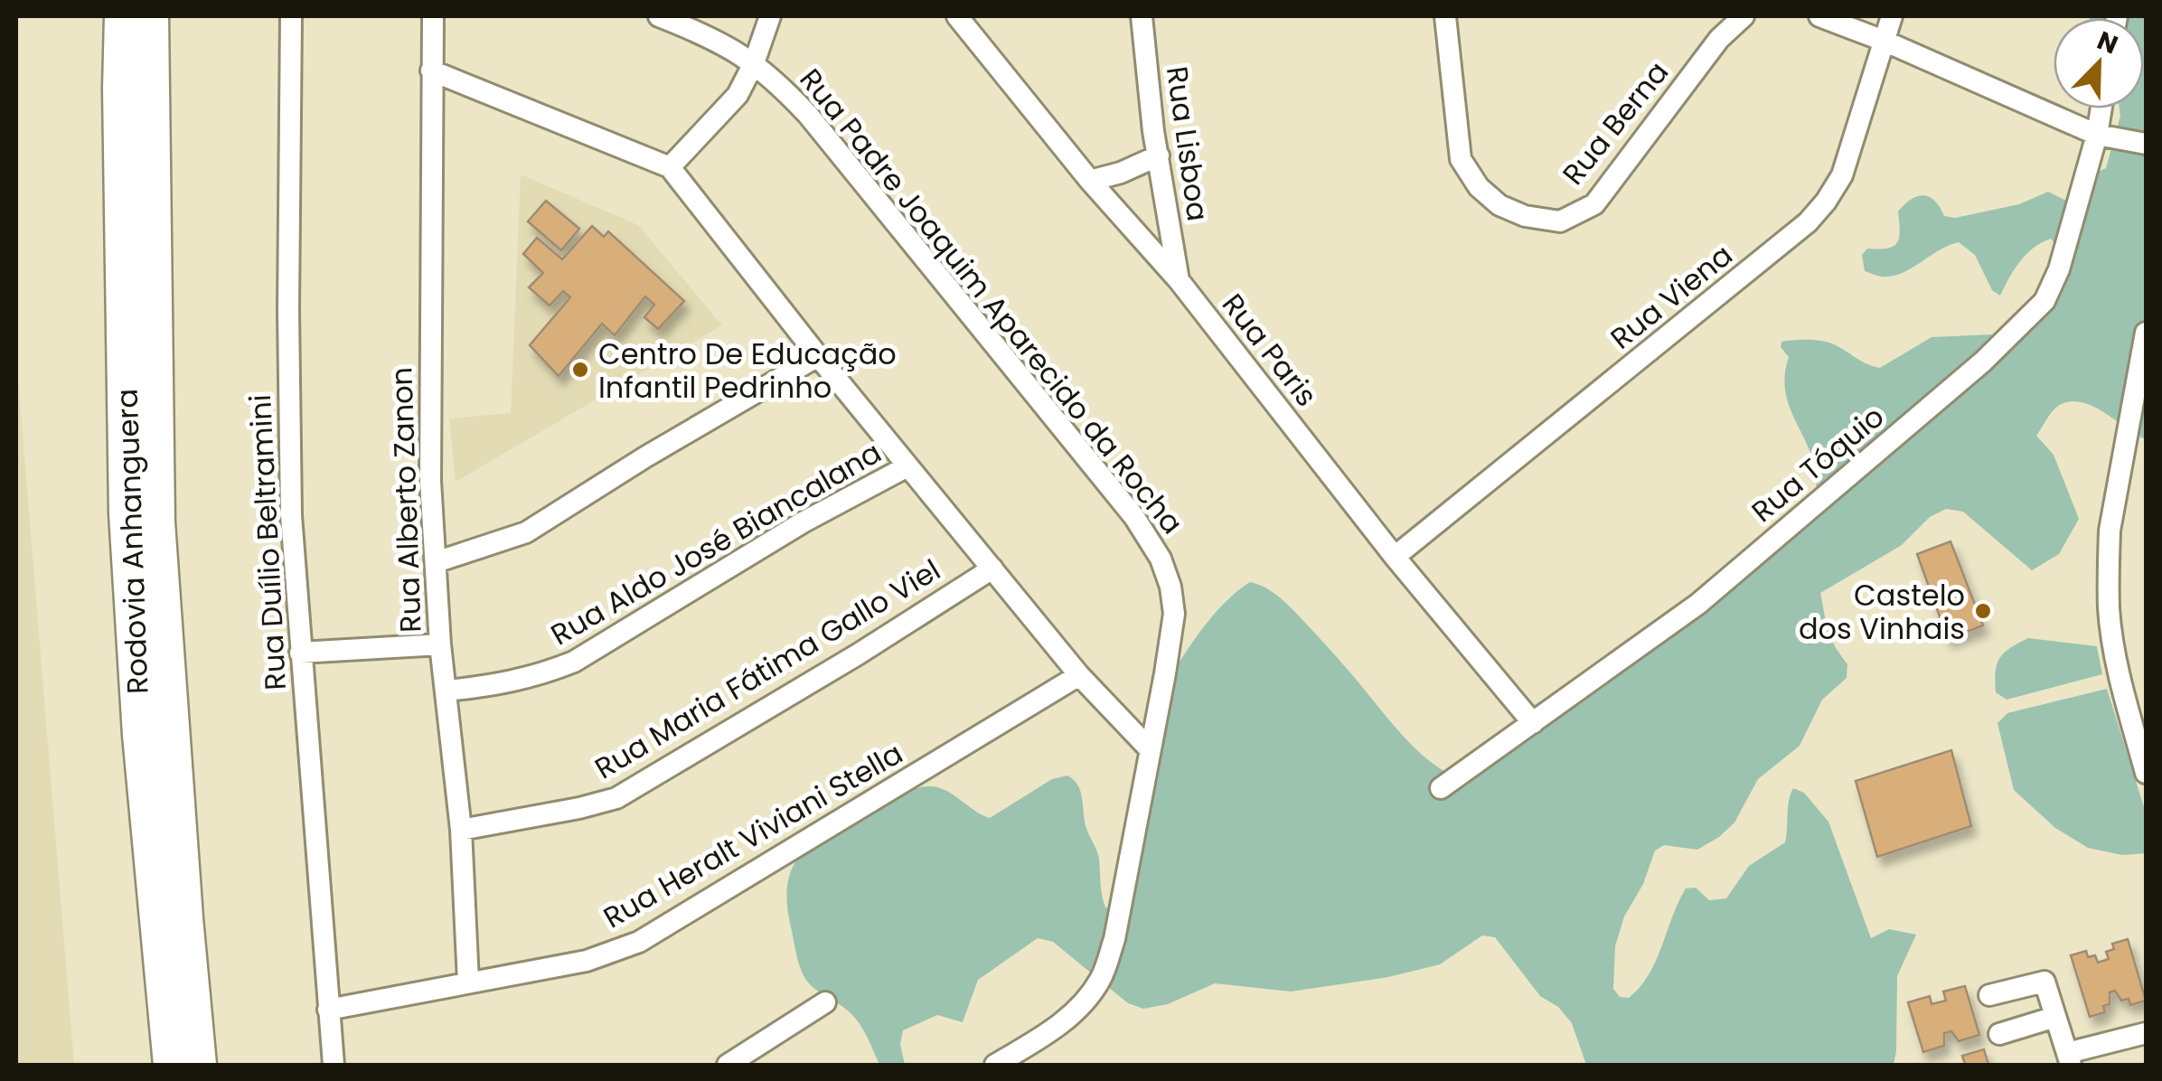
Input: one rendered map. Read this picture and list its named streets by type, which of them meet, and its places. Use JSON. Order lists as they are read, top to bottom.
{
  "streets": {
    "highway": ["Rodovia Anhanguera"],
    "street": [
      "Rua Berna",
      "Rua Lisboa",
      "Rua Viena",
      "Rua Padre Joaquim Aparecido da Rocha",
      "Rua Paris",
      "Rua Tóquio",
      "Rua Alberto Zanon",
      "Rua Duílio Beltramini",
      "Rua Aldo José Biancalana",
      "Rua Maria Fátima Gallo Viel",
      "Rua Heralt Viviani Stella"
    ]
  },
  "crossings": [
    ["Rua Lisboa", "Rua Paris"],
    ["Rua Viena", "Rua Paris"],
    ["Rua Paris", "Rua Tóquio"],
    ["Rua Alberto Zanon", "Rua Aldo José Biancalana"],
    ["Rua Alberto Zanon", "Rua Maria Fátima Gallo Viel"],
    ["Rua Alberto Zanon", "Rua Heralt Viviani Stella"],
    ["Rua Duílio Beltramini", "Rua Heralt Viviani Stella"]
  ],
  "places": ["Centro De Educação Infantil Pedrinho", "Castelo dos Vinhais"],
  "north": "top right"
}
